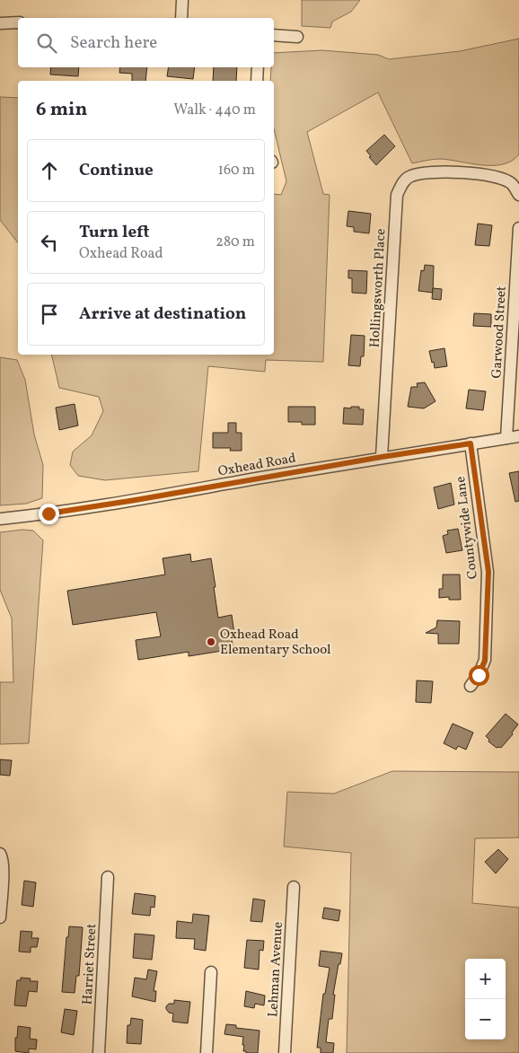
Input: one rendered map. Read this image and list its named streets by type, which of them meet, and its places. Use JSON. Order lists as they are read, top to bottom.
{
  "streets": {
    "street": [
      "Hollingsworth Place",
      "Garwood Street",
      "Oxhead Road",
      "Countywide Lane",
      "Harriet Street",
      "Lehman Avenue"
    ]
  },
  "crossings": [
    ["Hollingsworth Place", "Oxhead Road"],
    ["Garwood Street", "Oxhead Road"],
    ["Oxhead Road", "Countywide Lane"]
  ],
  "places": ["Oxhead Road Elementary School"],
  "page": {
    "search": "Search here",
    "heading": ["6 min", "Walk · 440 m"],
    "list": [
      ["Continue", "160 m"],
      ["Turn left", "Oxhead Road", "280 m"],
      "Arrive at destination"
    ],
    "map_buttons": ["+", "−"]
  }
}
